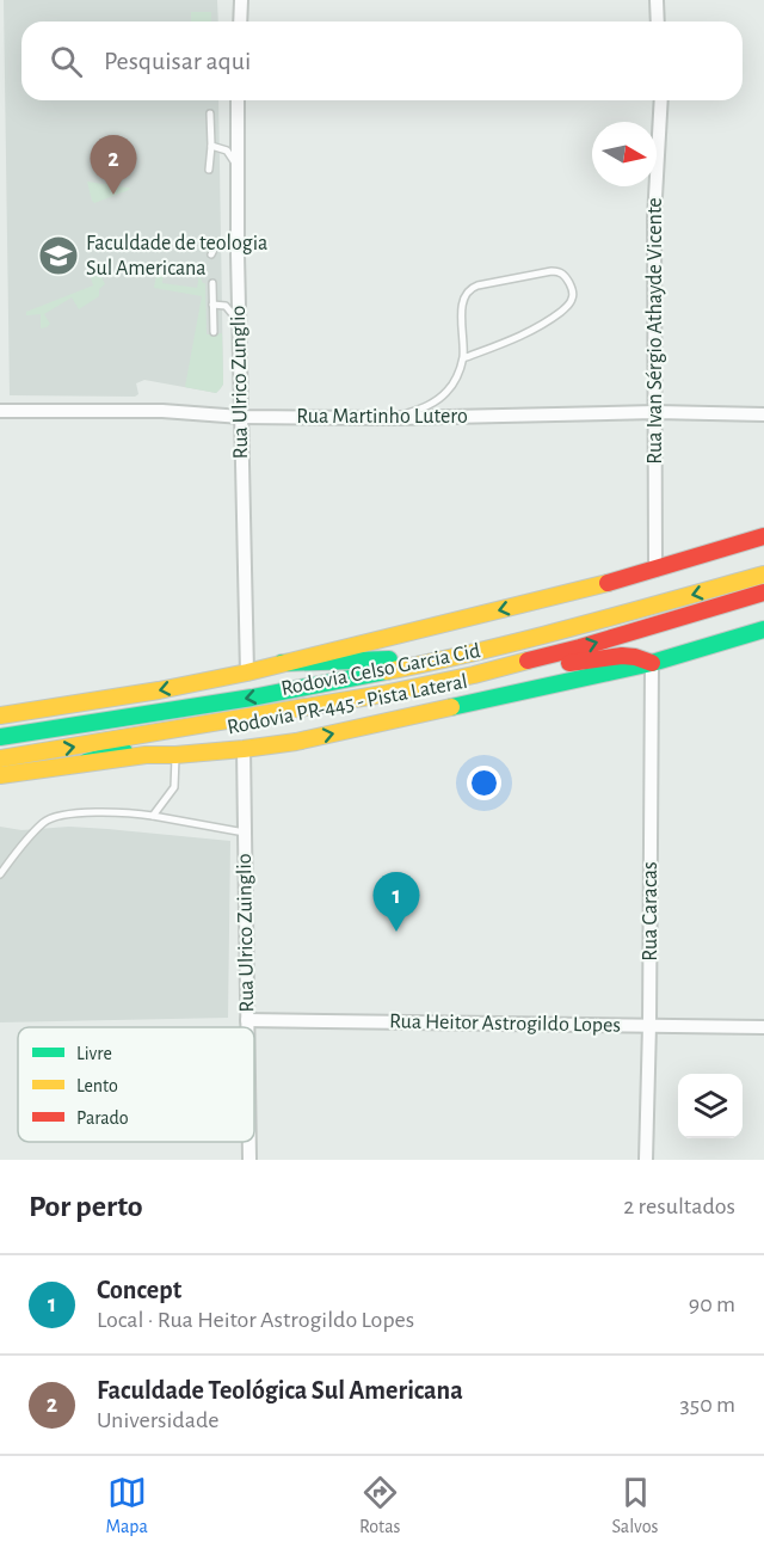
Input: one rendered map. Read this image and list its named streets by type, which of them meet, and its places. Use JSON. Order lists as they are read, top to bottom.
{
  "streets": {
    "main road": ["Rodovia Celso Garcia Cid", "Rodovia PR-445 - Pista Lateral"],
    "street": [
      "Rua Ivan Sérgio Athayde Vicente",
      "Rua Ulrico Zunglio",
      "Rua Martinho Lutero",
      "Rua Caracas",
      "Rua Ulrico Zuinglio",
      "Rua Heitor Astrogildo Lopes"
    ]
  },
  "crossings": [
    ["Rua Ivan Sérgio Athayde Vicente", "Rua Martinho Lutero"],
    ["Rua Ivan Sérgio Athayde Vicente", "Rodovia Celso Garcia Cid"],
    ["Rua Ulrico Zunglio", "Rua Martinho Lutero"],
    ["Rodovia PR-445 - Pista Lateral", "Rua Caracas"],
    ["Rodovia PR-445 - Pista Lateral", "Rua Ulrico Zuinglio"],
    ["Rua Caracas", "Rua Heitor Astrogildo Lopes"],
    ["Rua Ulrico Zuinglio", "Rua Heitor Astrogildo Lopes"]
  ],
  "places": {
    "school or university": ["Faculdade de teologia Sul Americana"]
  },
  "legend": ["Livre", "Lento", "Parado"],
  "north": "right",
  "page": {
    "search": "Pesquisar aqui",
    "pins": ["2", "1"],
    "heading": ["Por perto", "2 resultados"],
    "list": [
      {
        "mark": "1",
        "name": "Concept",
        "note": "Local · Rua Heitor Astrogildo Lopes",
        "value": "90 m"
      },
      {
        "mark": "2",
        "name": "Faculdade Teológica Sul Americana",
        "note": "Universidade",
        "value": "350 m"
      }
    ],
    "nav": ["Mapa", "Rotas", "Salvos"]
  }
}
